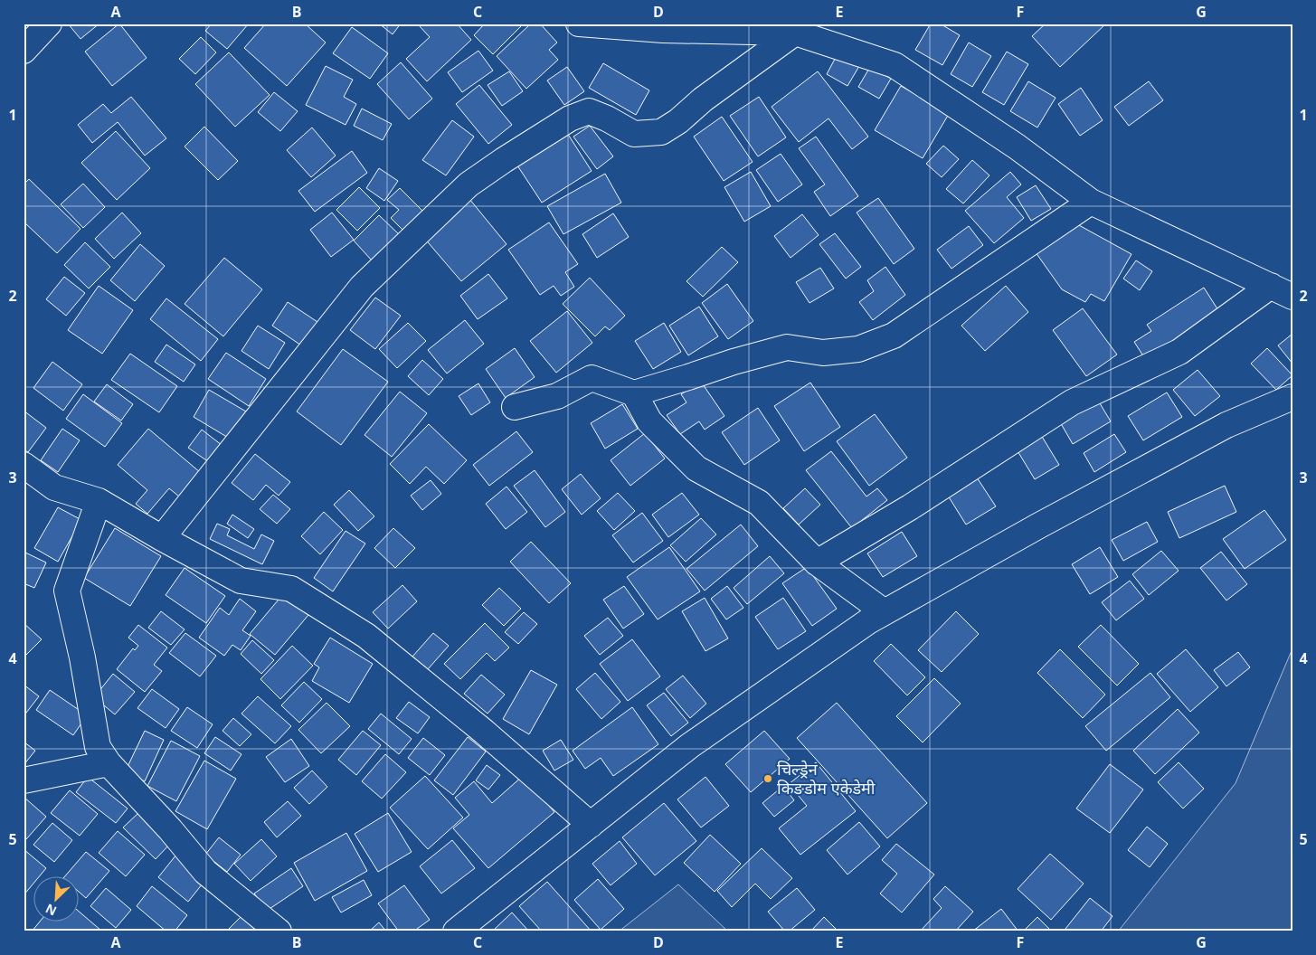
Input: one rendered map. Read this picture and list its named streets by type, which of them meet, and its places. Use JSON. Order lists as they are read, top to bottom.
{
  "places": ["चिल्ड्रेन किङडोम एकेडेमी"],
  "north": "bottom left",
  "grid": {
    "columns": [
      "A",
      "B",
      "C",
      "D",
      "E",
      "F",
      "G"
    ],
    "rows": [
      "1",
      "2",
      "3",
      "4",
      "5"
    ]
  }
}
